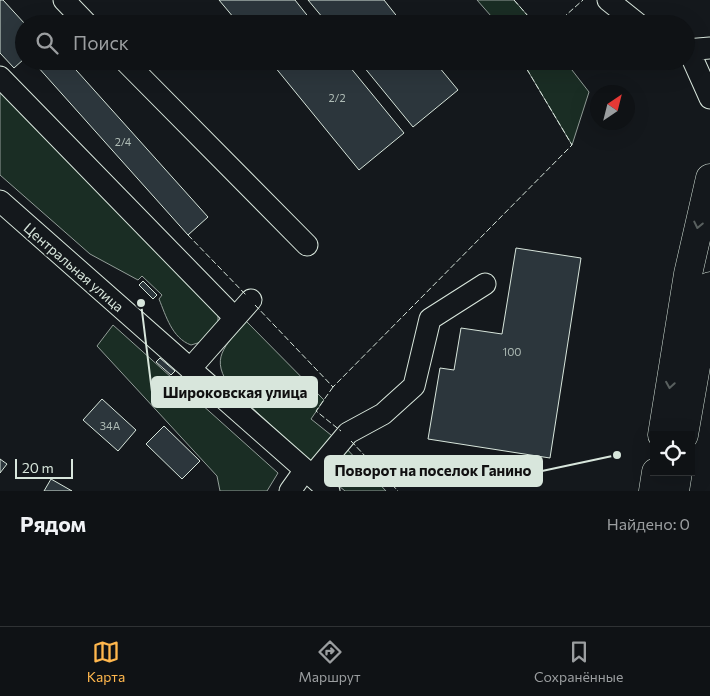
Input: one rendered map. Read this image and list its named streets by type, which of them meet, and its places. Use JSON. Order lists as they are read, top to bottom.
{
  "streets": {
    "street": ["Центральная улица"]
  },
  "places": ["Широковская улица", "Поворот на поселок Ганино"],
  "house_numbers": [
    "2/2",
    "2/4",
    "100",
    "34А"
  ],
  "scale_bar": "20 m",
  "north": "top right",
  "page": {
    "search": "Поиск",
    "scale": "20 m",
    "heading": ["Рядом", "Найдено: 0"],
    "nav": ["Карта", "Маршрут", "Сохранённые"]
  }
}
